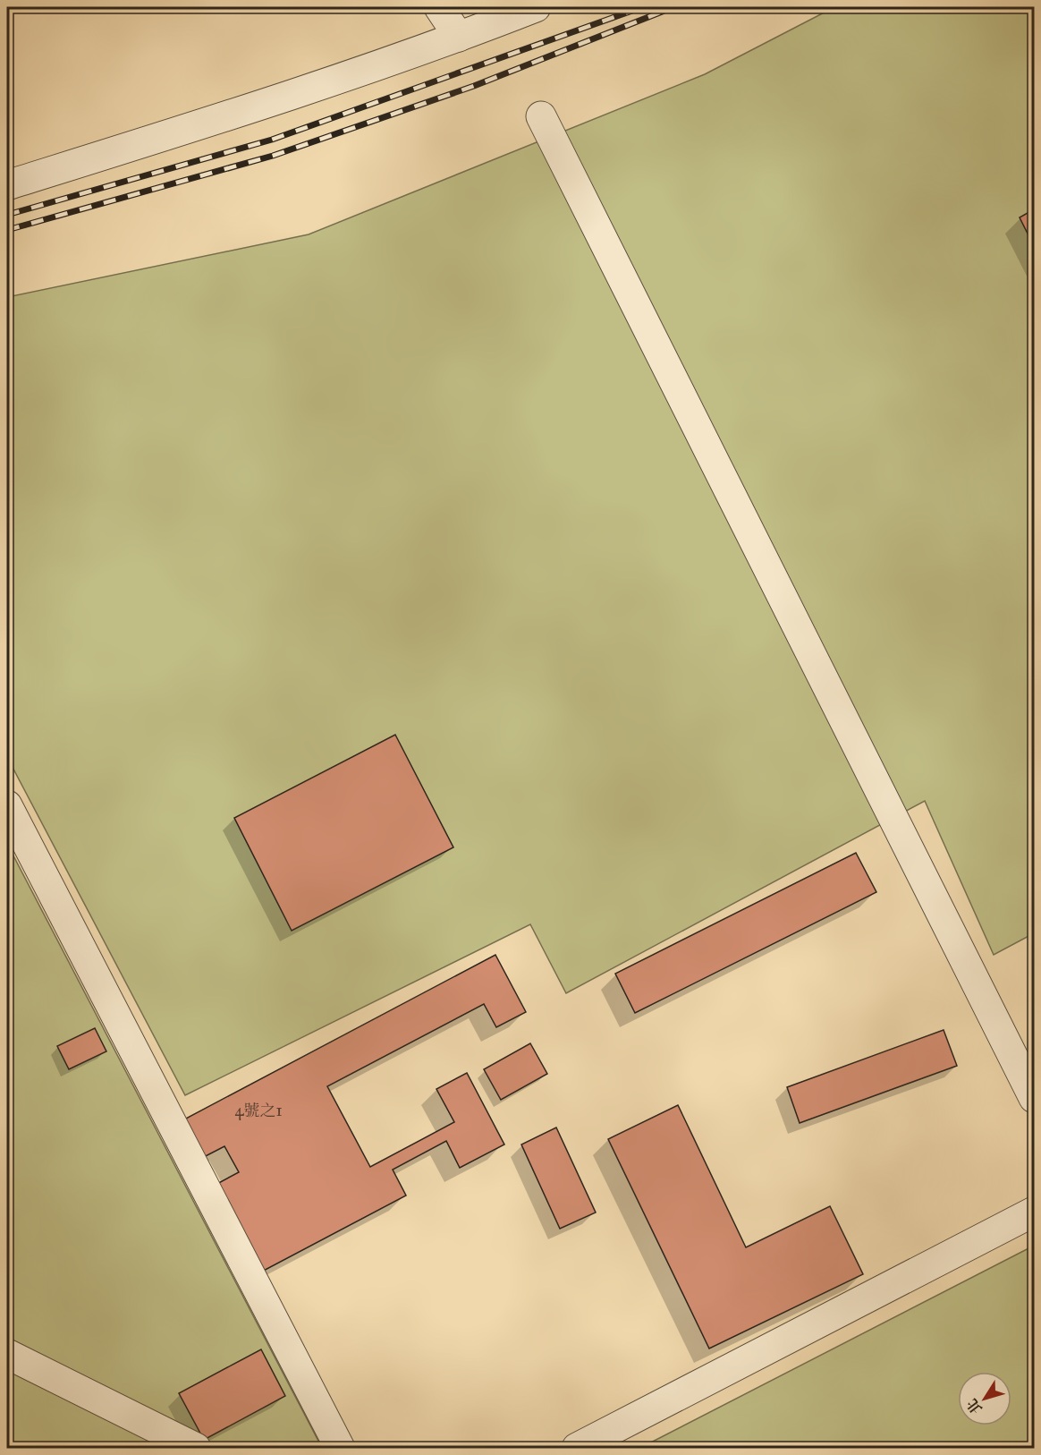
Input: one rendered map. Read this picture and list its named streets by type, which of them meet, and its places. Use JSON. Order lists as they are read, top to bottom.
{
  "house_numbers": ["4號之1"],
  "north": "bottom left"
}
